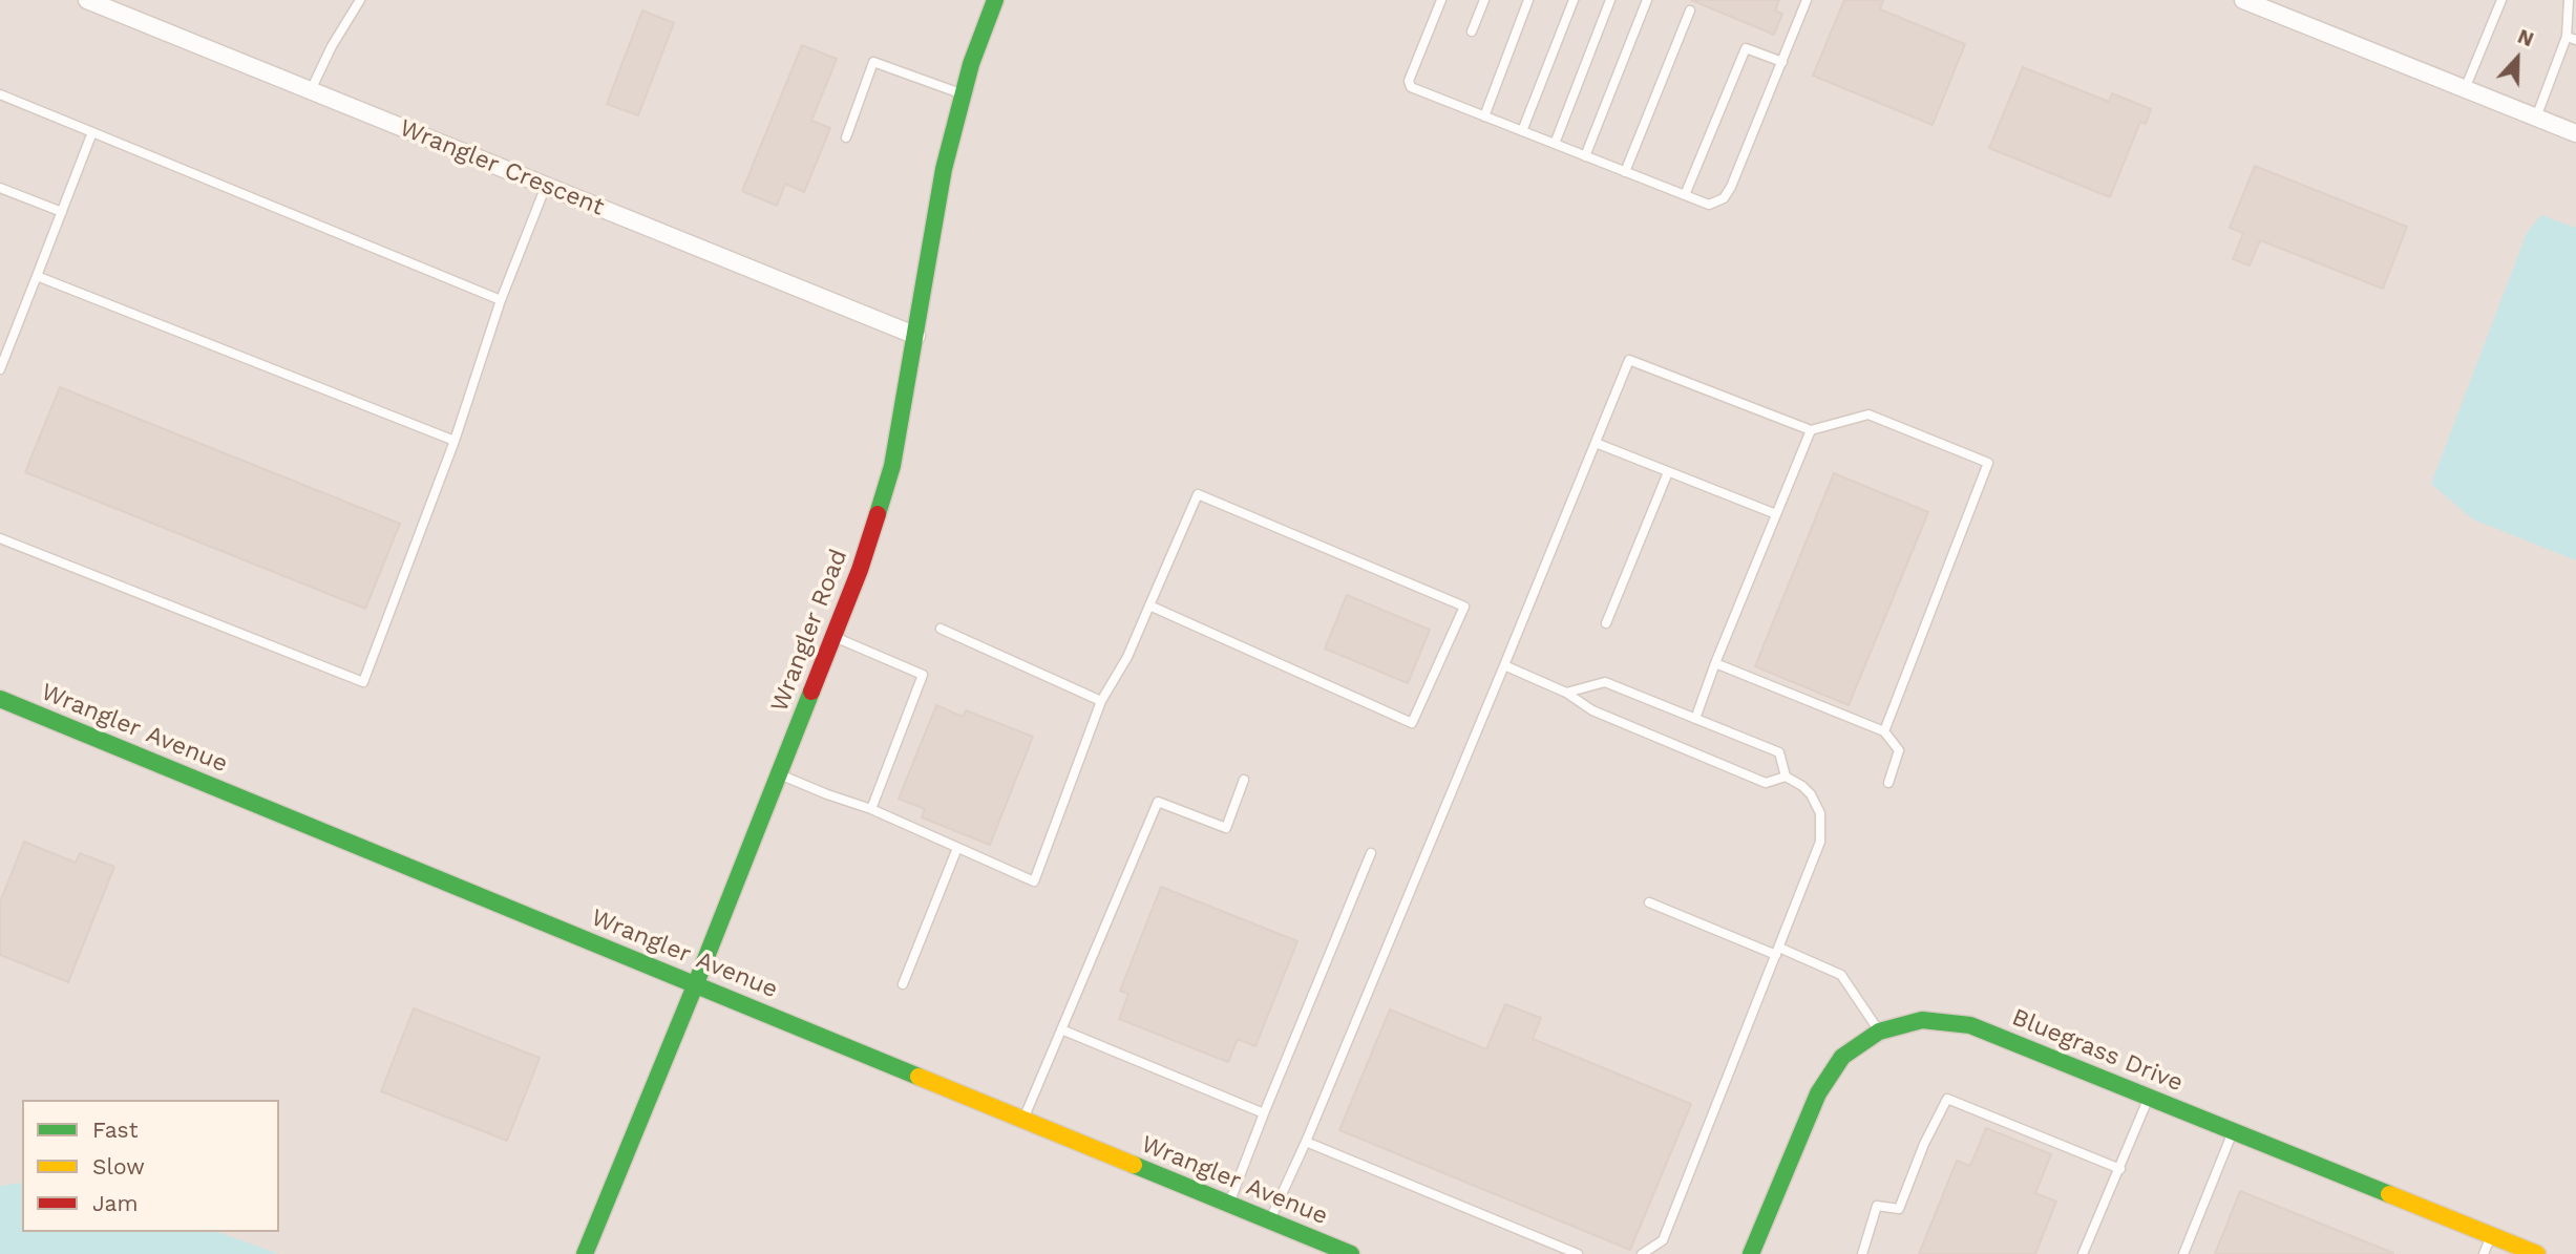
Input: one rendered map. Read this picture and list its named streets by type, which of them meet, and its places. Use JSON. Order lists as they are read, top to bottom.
{
  "streets": {
    "street": [
      "Wrangler Crescent",
      "Wrangler Road",
      "Wrangler Avenue",
      "Bluegrass Drive"
    ]
  },
  "crossings": [
    ["Wrangler Crescent", "Wrangler Road"],
    ["Wrangler Road", "Wrangler Avenue"]
  ],
  "legend": ["Fast", "Slow", "Jam"],
  "north": "top"
}
